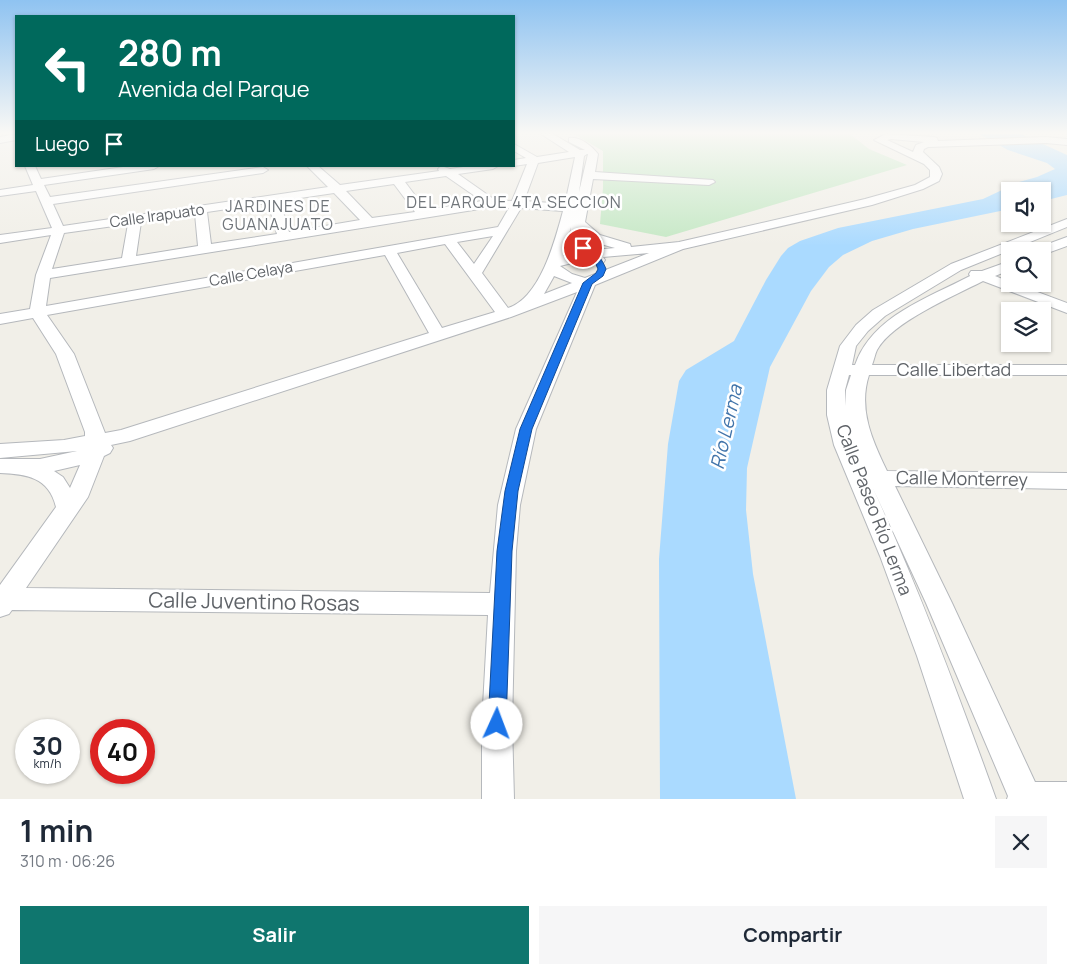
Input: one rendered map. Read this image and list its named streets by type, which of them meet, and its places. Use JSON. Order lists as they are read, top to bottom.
{
  "streets": {
    "street": [
      "Calle Irapuato",
      "Calle Celaya",
      "Calle Libertad",
      "Calle Monterrey",
      "Calle Paseo Río Lerma",
      "Calle Juventino Rosas"
    ]
  },
  "crossings": [
    ["Calle Libertad", "Calle Paseo Río Lerma"],
    ["Calle Monterrey", "Calle Paseo Río Lerma"]
  ],
  "districts": ["DEL PARQUE 4TA SECCION", "JARDINES DE GUANAJUATO"],
  "water": ["Río Lerma"],
  "page": {
    "turn": ["280 m", "Avenida del Parque"],
    "then": "Luego",
    "speed": "30 km/h",
    "limit": "40",
    "heading": ["1 min", "310 m · 06:26"],
    "buttons": ["Salir", "Compartir"]
  }
}
